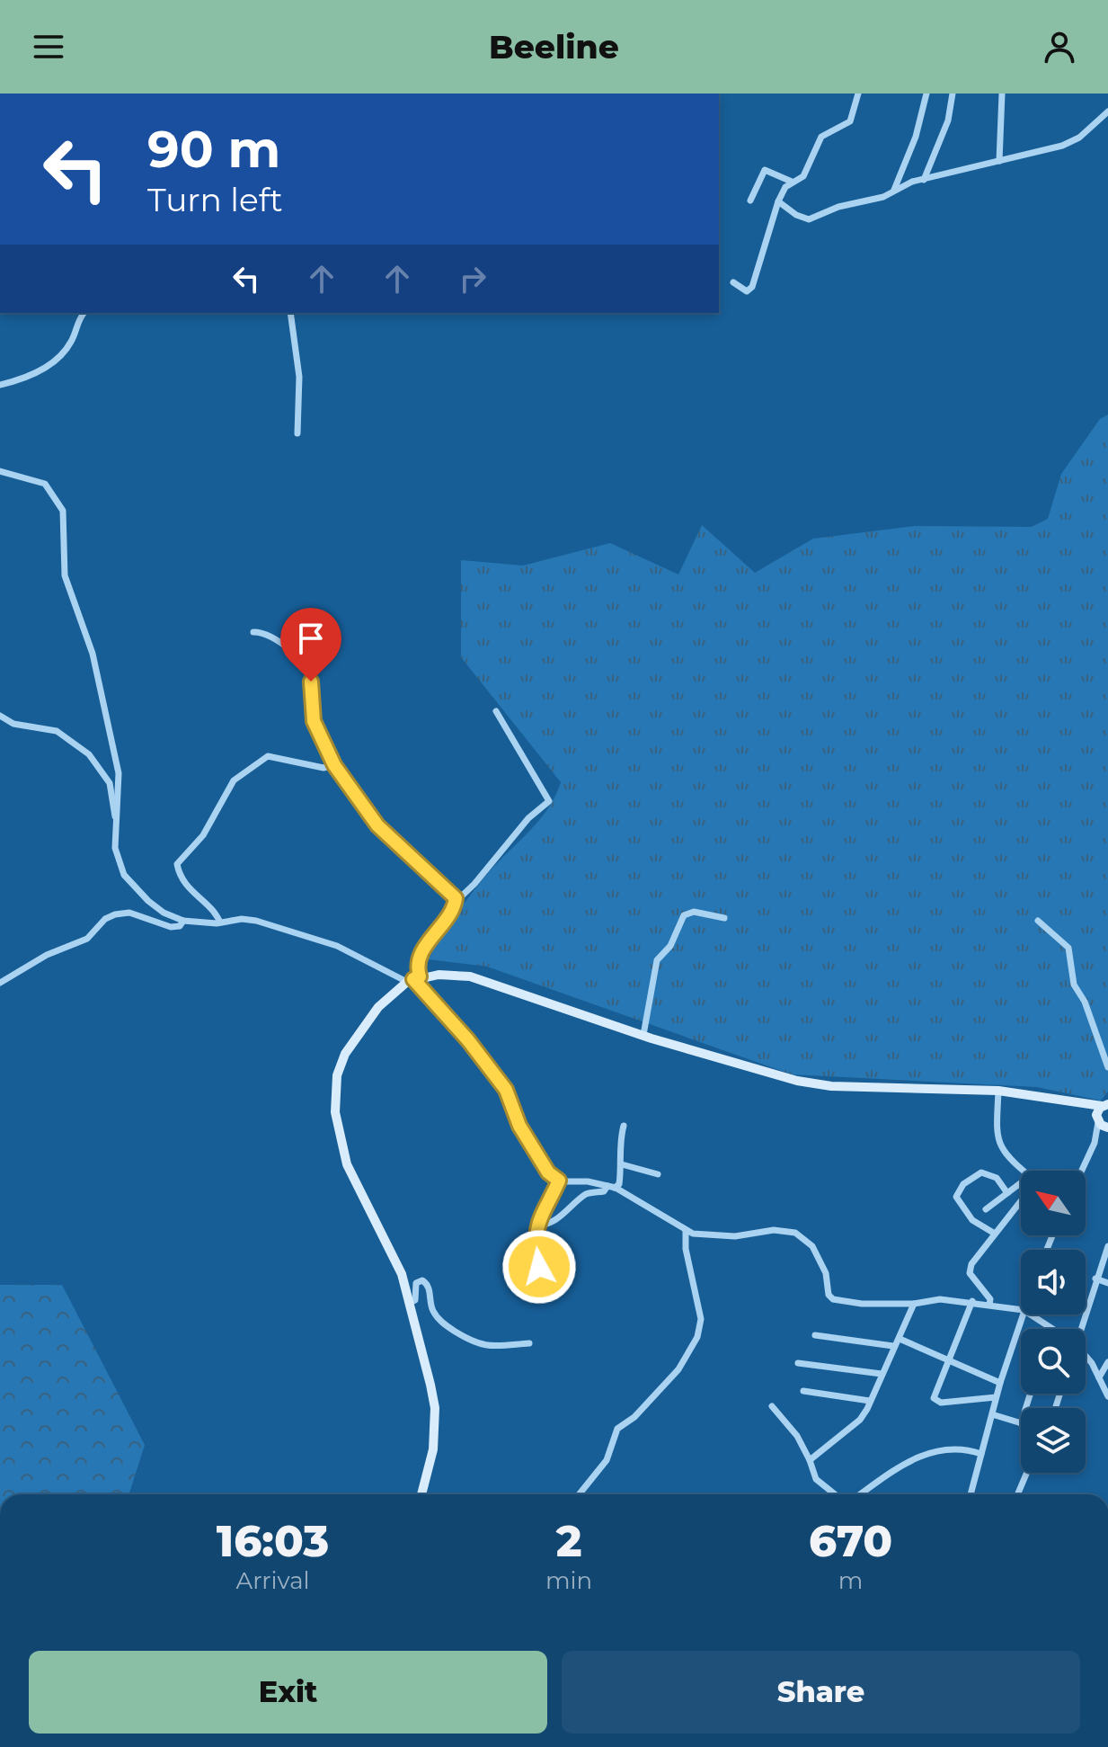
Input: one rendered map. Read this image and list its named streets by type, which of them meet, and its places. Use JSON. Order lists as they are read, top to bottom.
{
  "north": "top left",
  "page": {
    "header": "Beeline",
    "turn": ["90 m", "Turn left"],
    "eta": [
      "16:03",
      "Arrival",
      "2",
      "min",
      "670",
      "m"
    ],
    "buttons": ["Exit", "Share"]
  }
}
